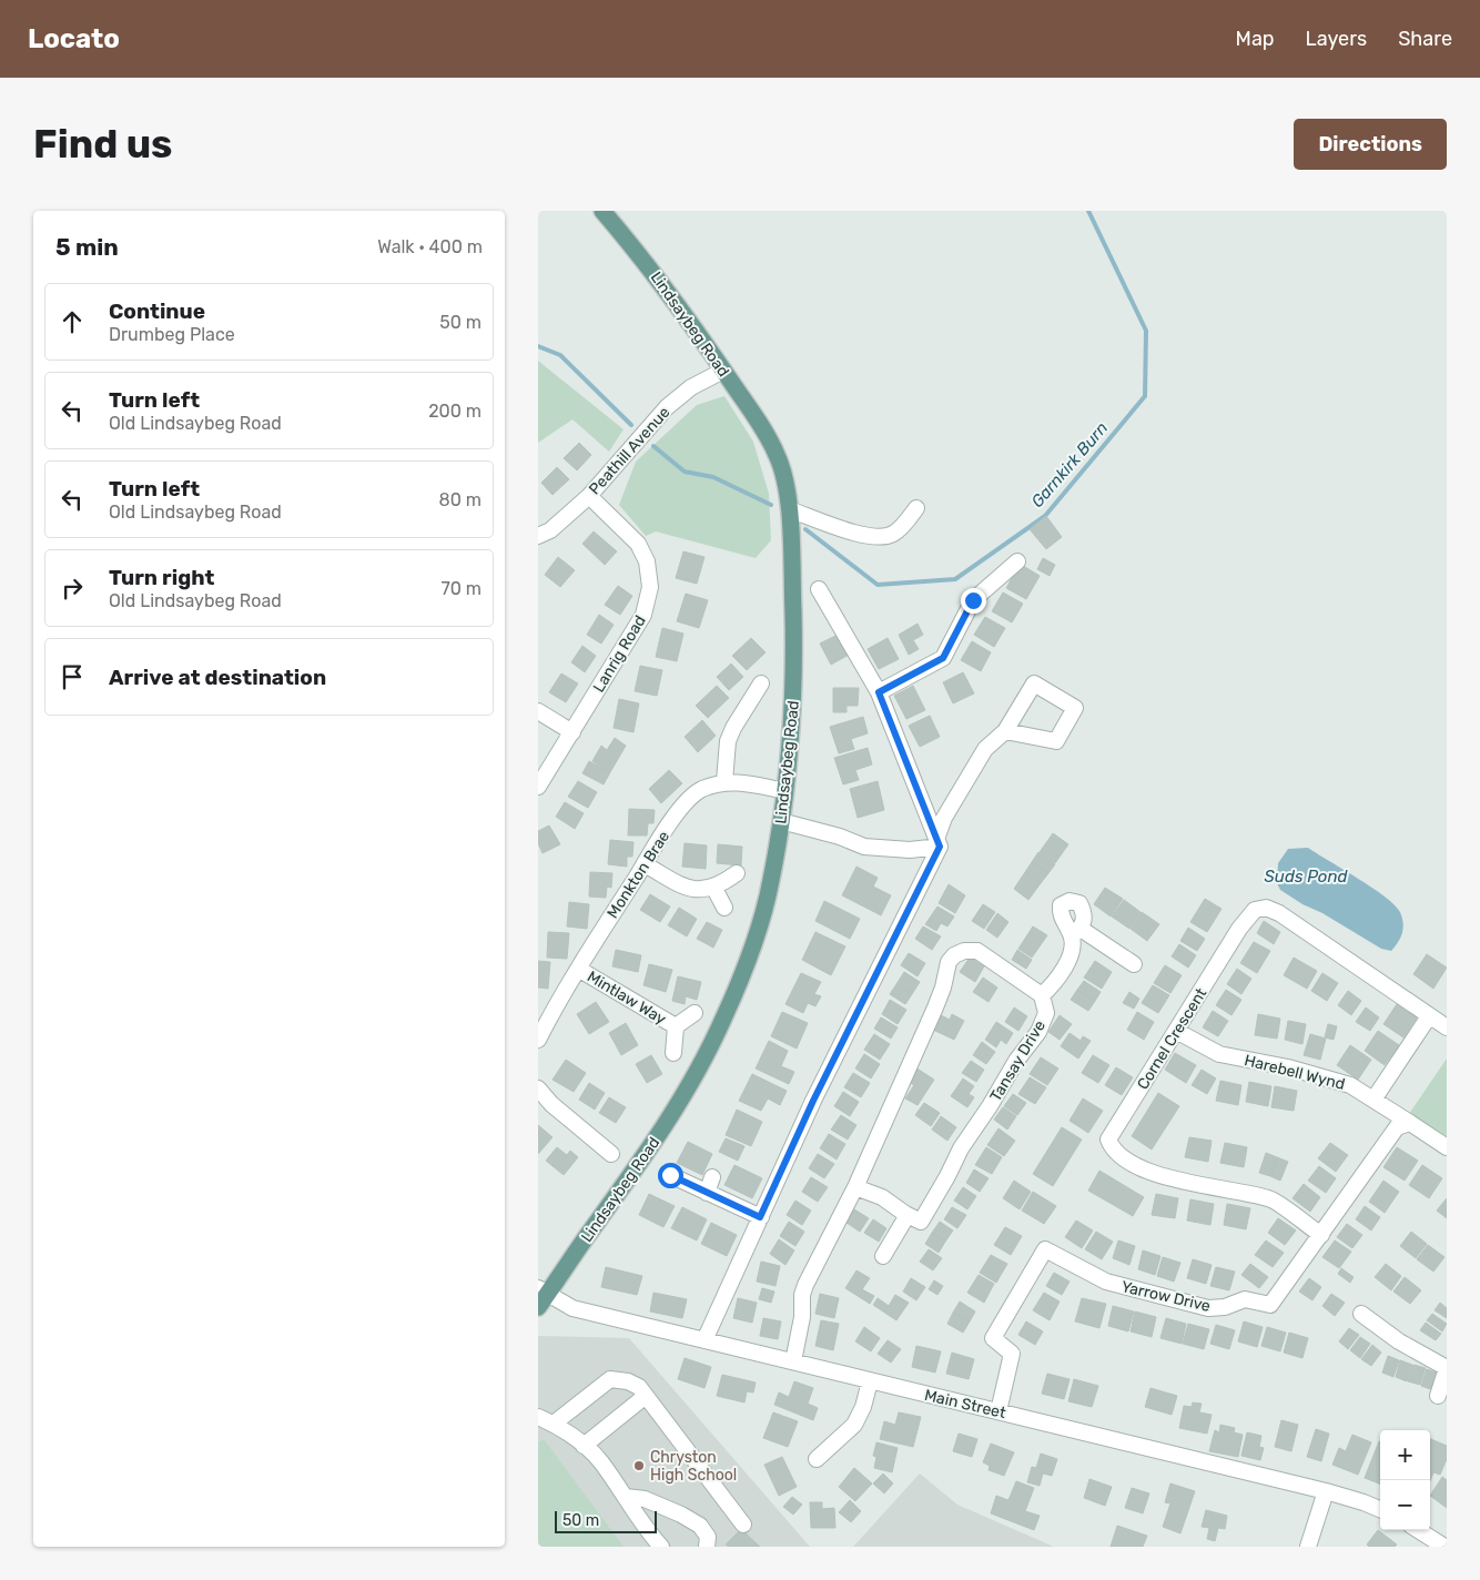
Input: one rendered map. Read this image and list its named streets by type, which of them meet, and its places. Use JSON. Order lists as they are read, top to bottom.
{
  "streets": {
    "main road": ["Lindsaybeg Road"],
    "street": [
      "Peathill Avenue",
      "Lanrig Road",
      "Monkton Brae",
      "Mintlaw Way",
      "Cornel Crescent",
      "Tansay Drive",
      "Harebell Wynd",
      "Yarrow Drive",
      "Main Street"
    ]
  },
  "crossings": [
    ["Lindsaybeg Road", "Peathill Avenue"],
    ["Lindsaybeg Road", "Monkton Brae"],
    ["Lindsaybeg Road", "Main Street"],
    ["Peathill Avenue", "Lanrig Road"],
    ["Monkton Brae", "Mintlaw Way"],
    ["Cornel Crescent", "Harebell Wynd"],
    ["Cornel Crescent", "Yarrow Drive"],
    ["Tansay Drive", "Main Street"],
    ["Harebell Wynd", "Yarrow Drive"],
    ["Yarrow Drive", "Main Street"]
  ],
  "water": ["Garnkirk Burn", "Suds Pond"],
  "places": ["Chryston High School"],
  "scale_bar": "50 m",
  "page": {
    "header": "Locato",
    "nav": ["Map", "Layers", "Share"],
    "buttons": "Directions",
    "title": "Find us",
    "heading": ["5 min", "Walk · 400 m"],
    "list": [
      ["Continue", "Drumbeg Place", "50 m"],
      ["Turn left", "Old Lindsaybeg Road", "200 m"],
      ["Turn left", "Old Lindsaybeg Road", "80 m"],
      ["Turn right", "Old Lindsaybeg Road", "70 m"],
      "Arrive at destination"
    ],
    "map_buttons": ["+", "−"],
    "scale": "50 m"
  }
}
